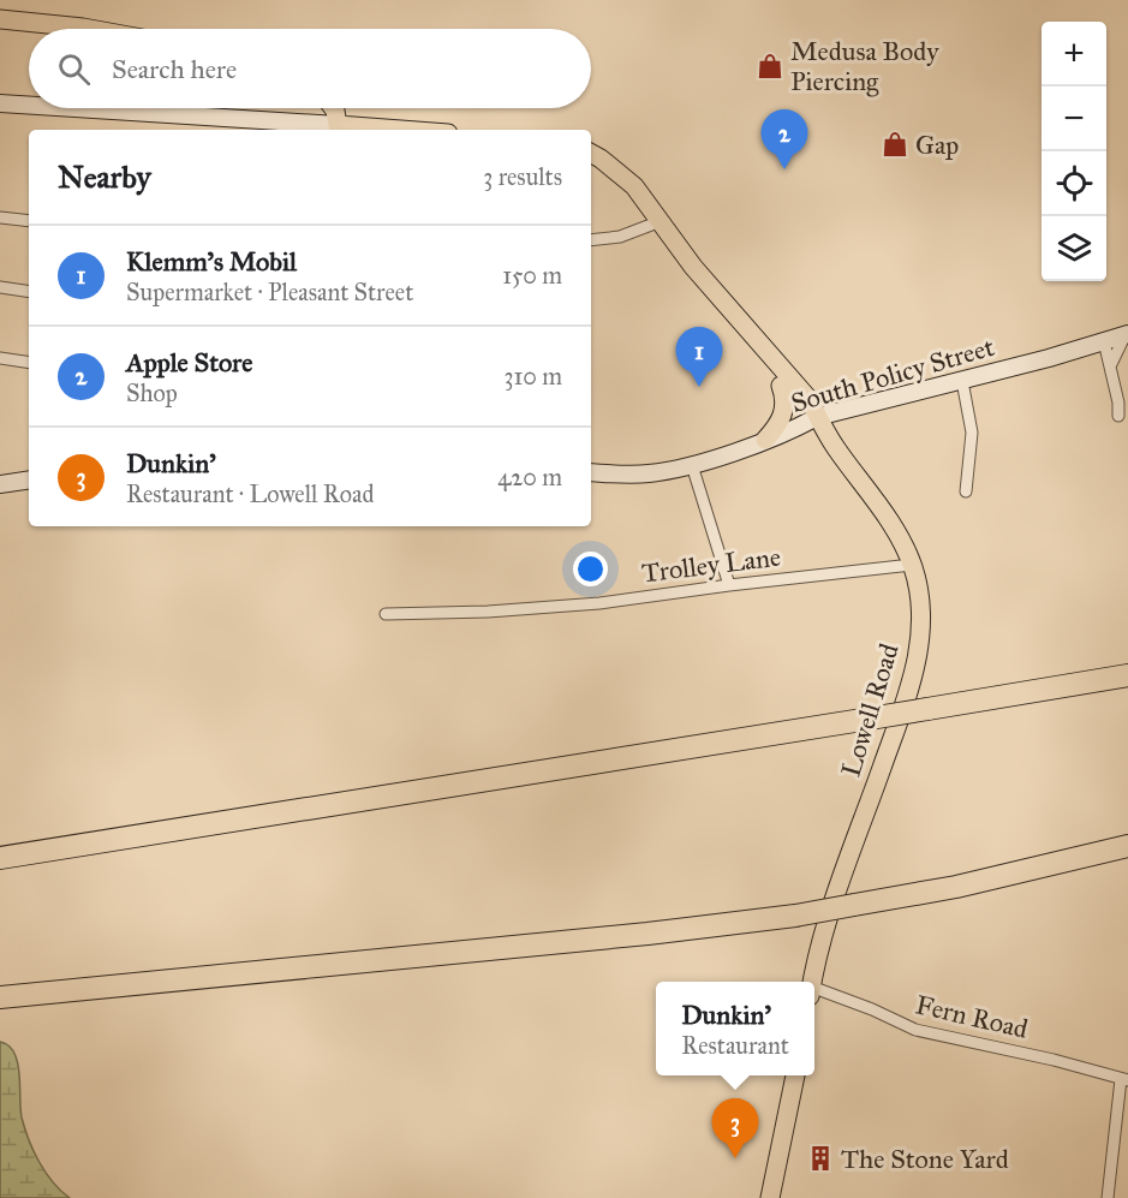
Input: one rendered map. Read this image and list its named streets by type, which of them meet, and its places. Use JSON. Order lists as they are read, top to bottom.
{
  "streets": {
    "main road": ["Lowell Road"],
    "street": ["South Policy Street", "Trolley Lane", "Fern Road"]
  },
  "crossings": [
    ["South Policy Street", "Lowell Road"],
    ["Trolley Lane", "Lowell Road"]
  ],
  "places": {
    "shop": ["Medusa Body Piercing", "Gap"],
    "building": ["The Stone Yard"]
  },
  "page": {
    "map_buttons": ["+", "−"],
    "search": "Search here",
    "pins": ["2", "1", "3"],
    "heading": ["Nearby", "3 results"],
    "list": [
      {
        "mark": "1",
        "name": "Klemm's Mobil",
        "note": "Supermarket · Pleasant Street",
        "value": "150 m"
      },
      {
        "mark": "2",
        "name": "Apple Store",
        "note": "Shop",
        "value": "310 m"
      },
      {
        "mark": "3",
        "name": "Dunkin'",
        "note": "Restaurant · Lowell Road",
        "value": "420 m"
      }
    ],
    "popup": ["Dunkin'", "Restaurant"]
  }
}
